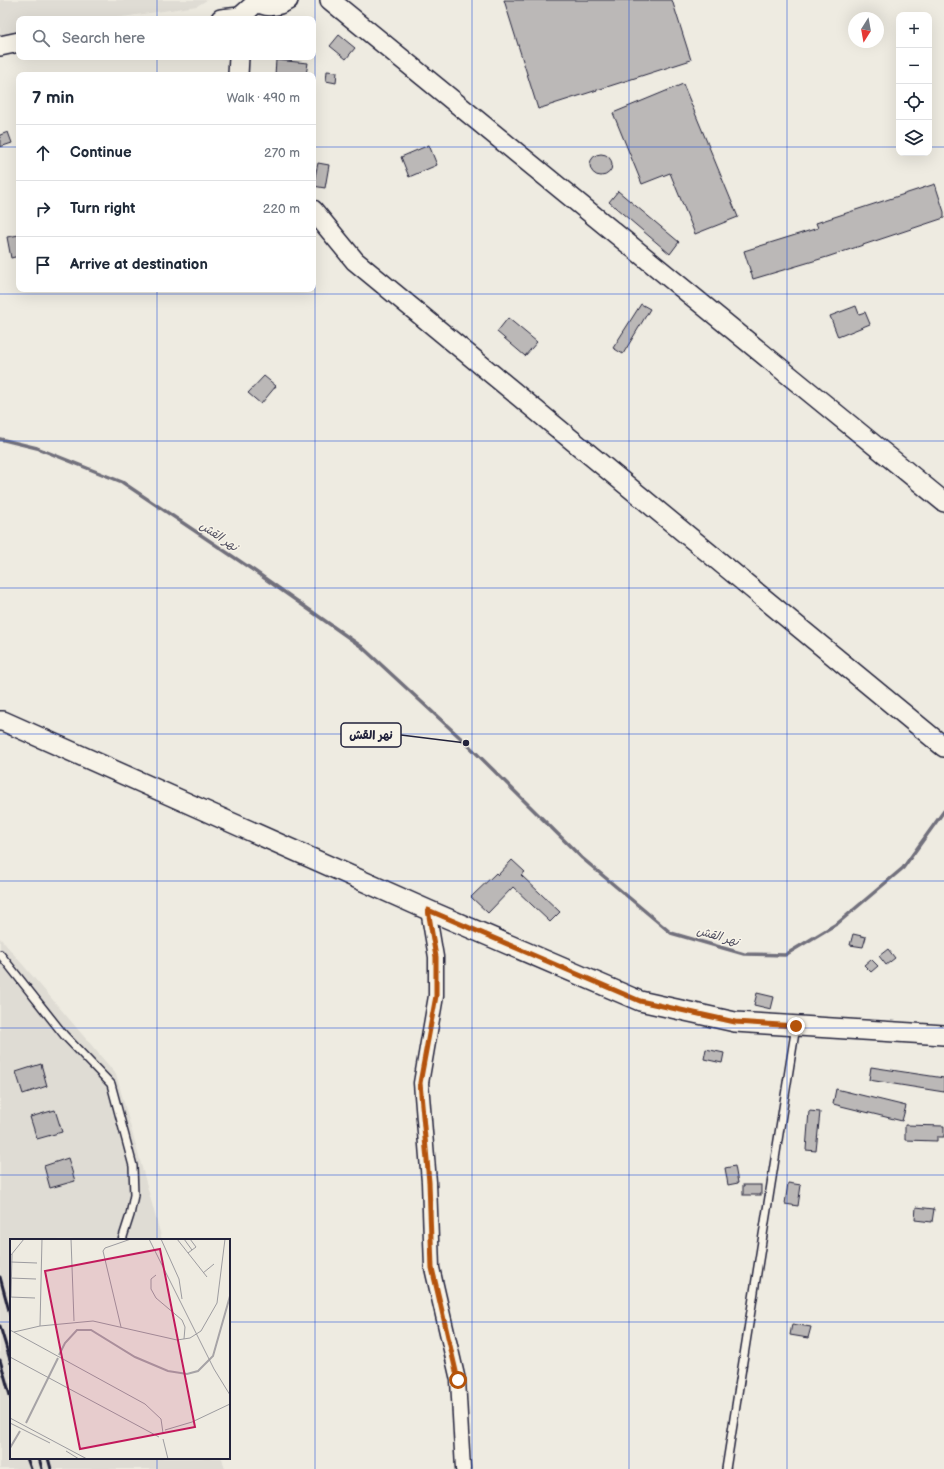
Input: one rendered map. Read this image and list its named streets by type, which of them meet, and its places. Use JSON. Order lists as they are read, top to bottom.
{
  "water": ["نهر القش"],
  "places": ["نهر القش"],
  "north": "bottom",
  "page": {
    "map_buttons": ["+", "−"],
    "search": "Search here",
    "heading": ["7 min", "Walk · 490 m"],
    "list": [
      ["Continue", "270 m"],
      ["Turn right", "220 m"],
      "Arrive at destination"
    ]
  }
}
